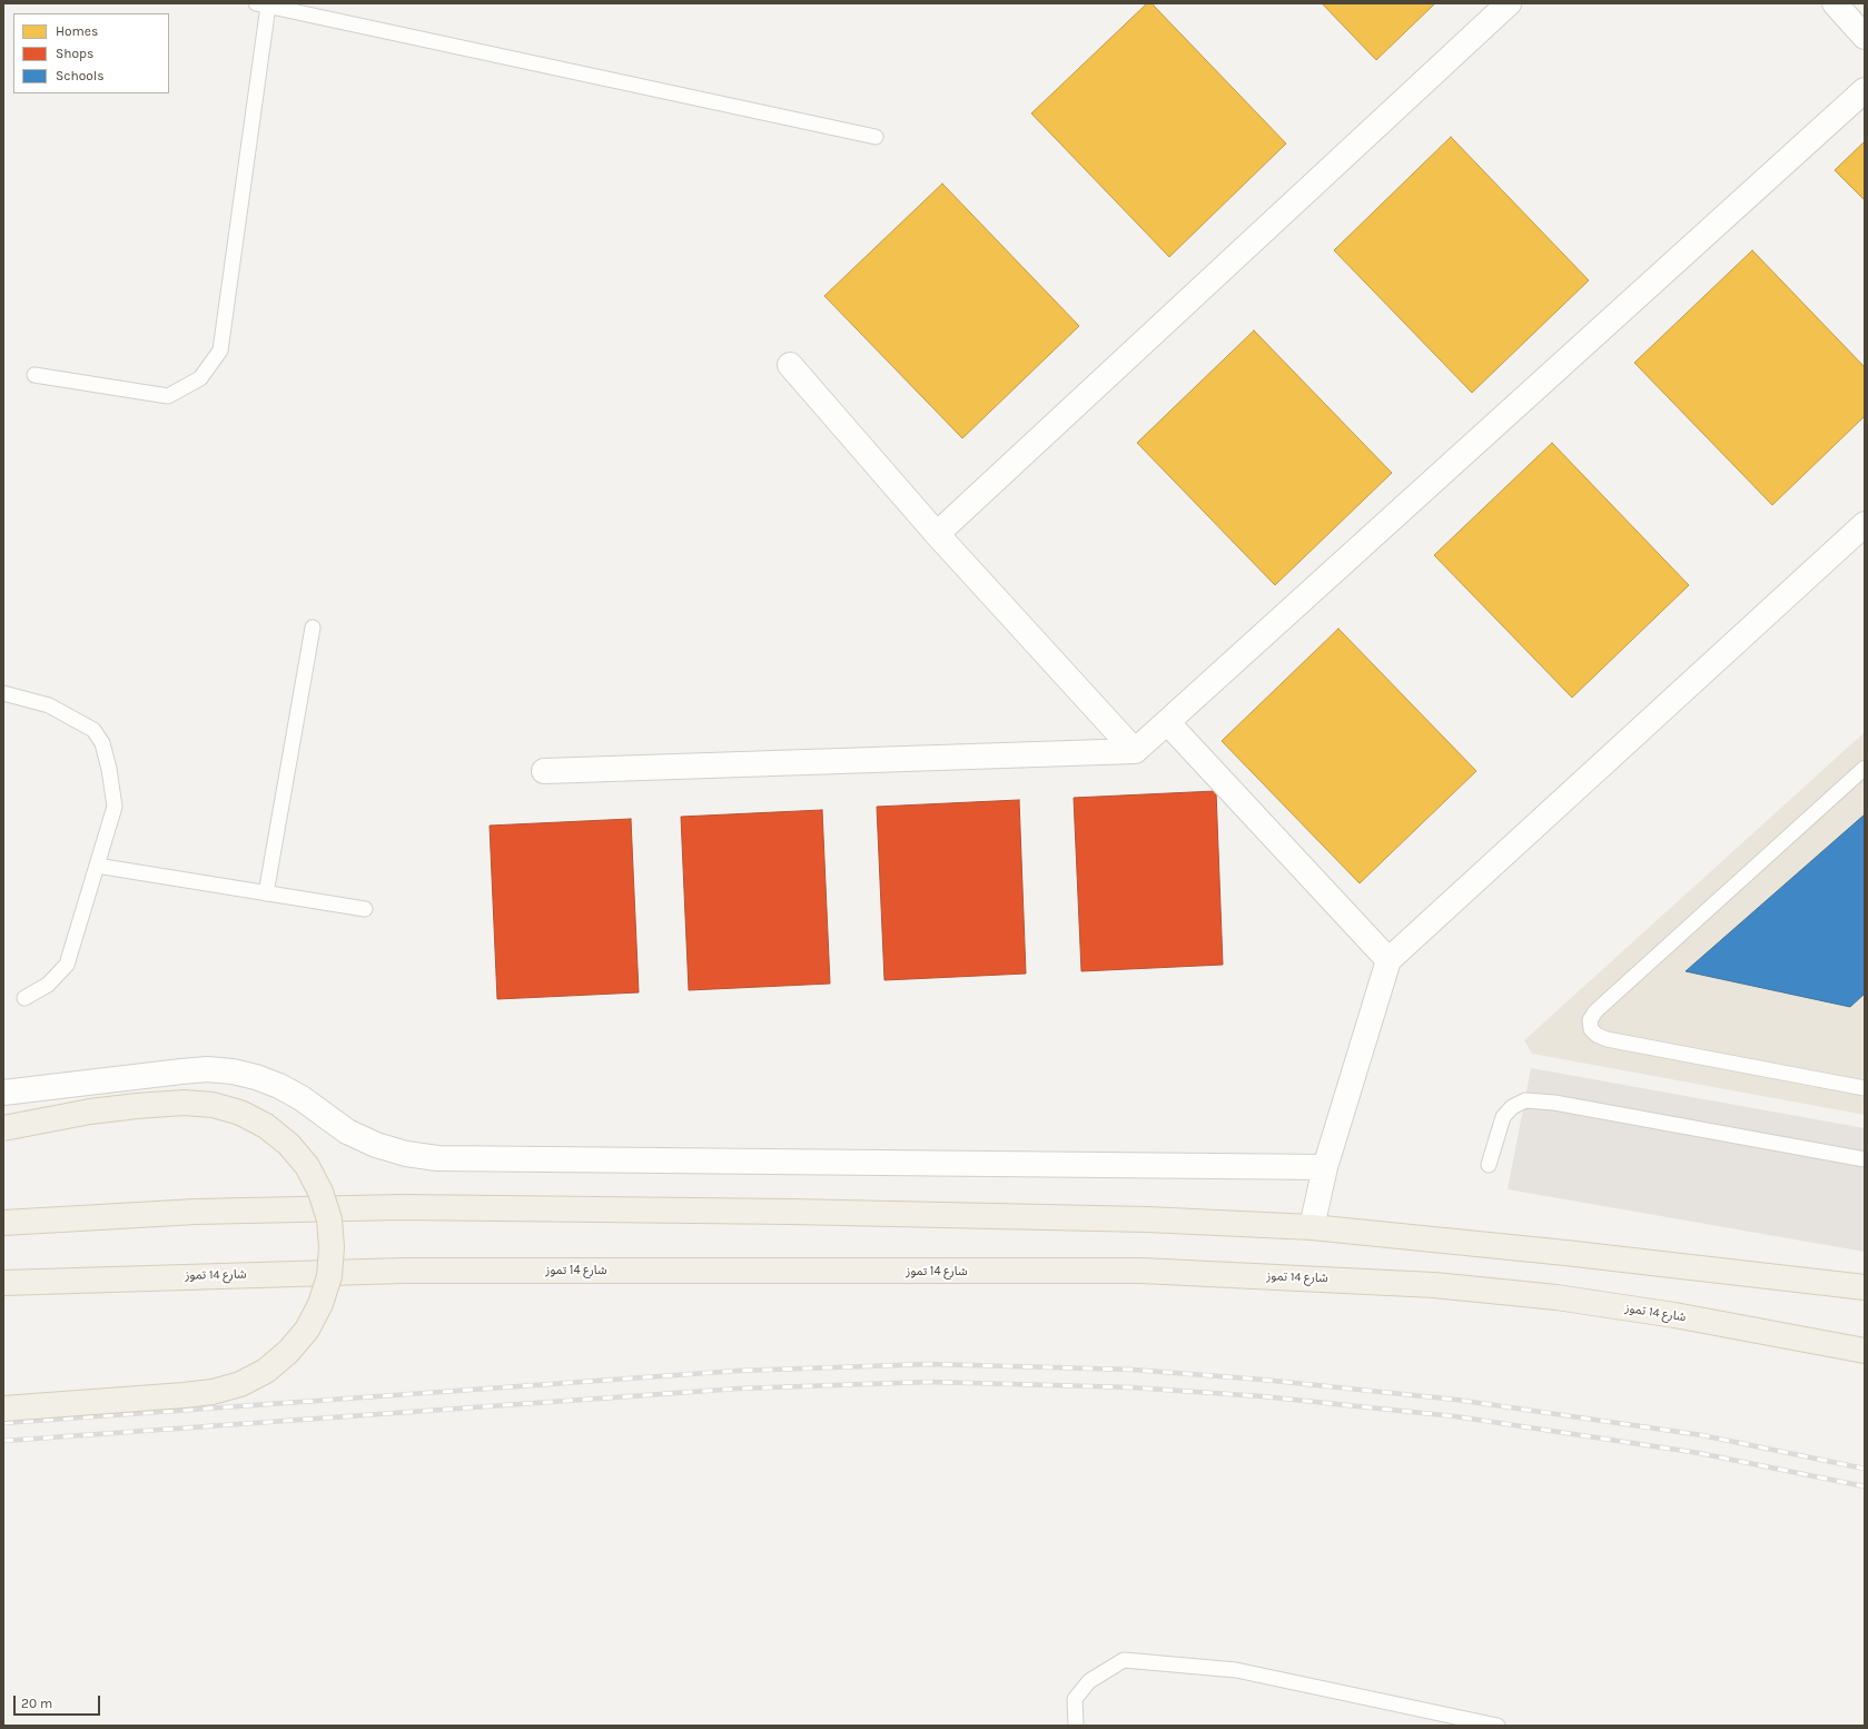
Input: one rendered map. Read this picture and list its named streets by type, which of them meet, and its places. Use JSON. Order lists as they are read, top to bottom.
{
  "streets": {
    "main road": ["شارع 14 تموز"]
  },
  "legend": ["Homes", "Shops", "Schools"],
  "scale_bar": "20 m"
}
